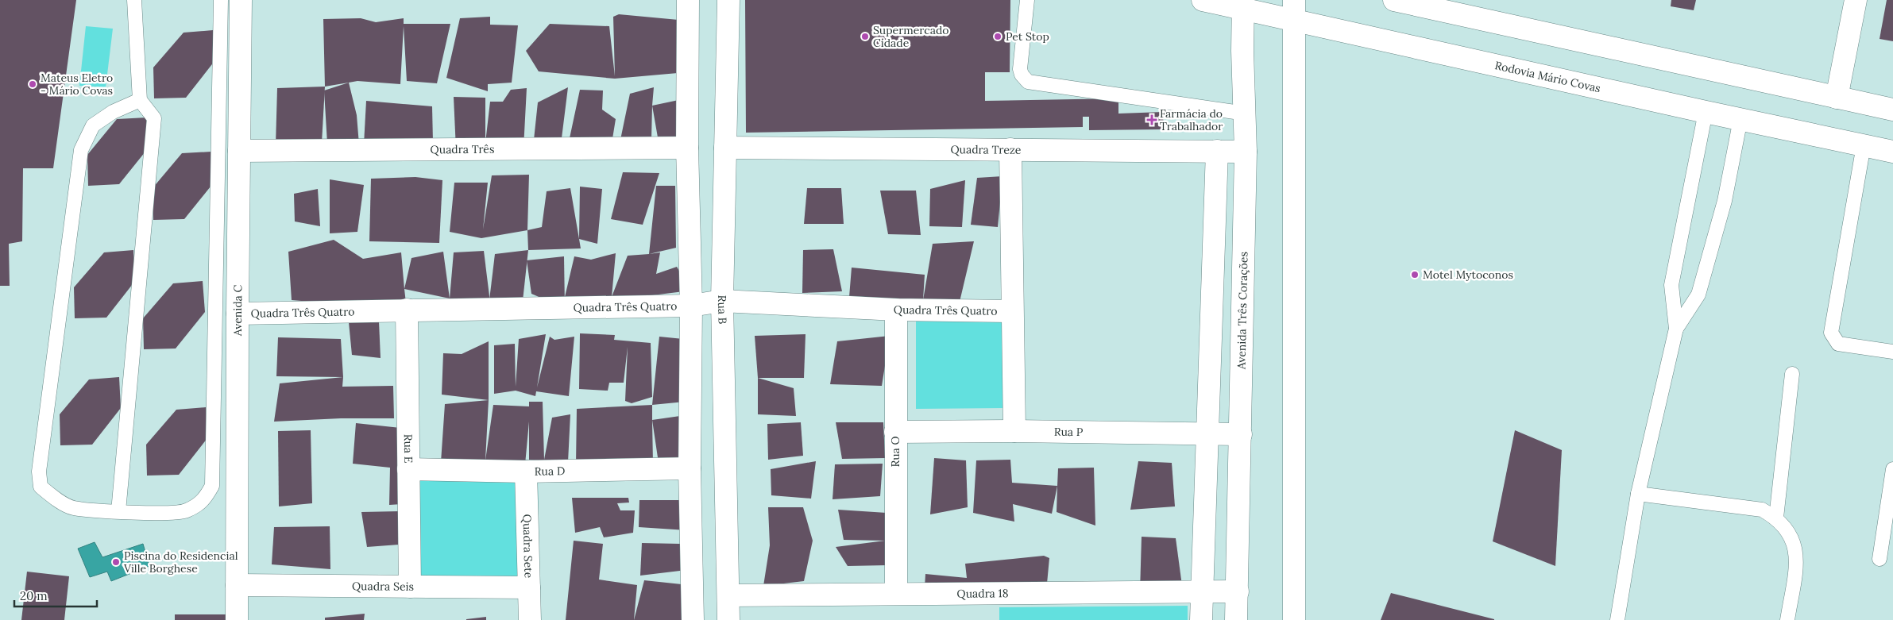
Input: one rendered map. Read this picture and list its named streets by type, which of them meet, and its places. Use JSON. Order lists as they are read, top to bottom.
{
  "streets": {
    "street": [
      "Rodovia Mário Covas",
      "Quadra Treze",
      "Quadra Três",
      "Quadra Três Quatro",
      "Avenida C",
      "Rua B",
      "Avenida Três Corações",
      "Rua P",
      "Rua E",
      "Rua O",
      "Rua D",
      "Quadra Sete",
      "Quadra Seis",
      "Quadra 18"
    ]
  },
  "crossings": [
    ["Rodovia Mário Covas", "Avenida Três Corações"],
    ["Quadra Treze", "Rua B"],
    ["Quadra Treze", "Avenida Três Corações"],
    ["Quadra Três", "Avenida C"],
    ["Quadra Três Quatro", "Avenida C"],
    ["Quadra Três Quatro", "Rua B"],
    ["Quadra Três Quatro", "Rua E"],
    ["Quadra Três Quatro", "Rua O"],
    ["Avenida C", "Quadra Seis"],
    ["Rua B", "Quadra 18"],
    ["Avenida Três Corações", "Rua P"],
    ["Avenida Três Corações", "Quadra 18"],
    ["Rua P", "Rua O"],
    ["Rua E", "Rua D"],
    ["Rua E", "Quadra Seis"],
    ["Rua O", "Quadra 18"],
    ["Rua D", "Quadra Sete"],
    ["Quadra Sete", "Quadra Seis"]
  ],
  "places": {
    "other": [
      "Supermercado Cidade",
      "Pet Stop",
      "Mateus Eletro - Mário Covas",
      "Motel Mytoconos",
      "Piscina do Residencial Ville Borghese"
    ],
    "health": ["Farmácia do Trabalhador"]
  },
  "scale_bar": "20 m"
}
